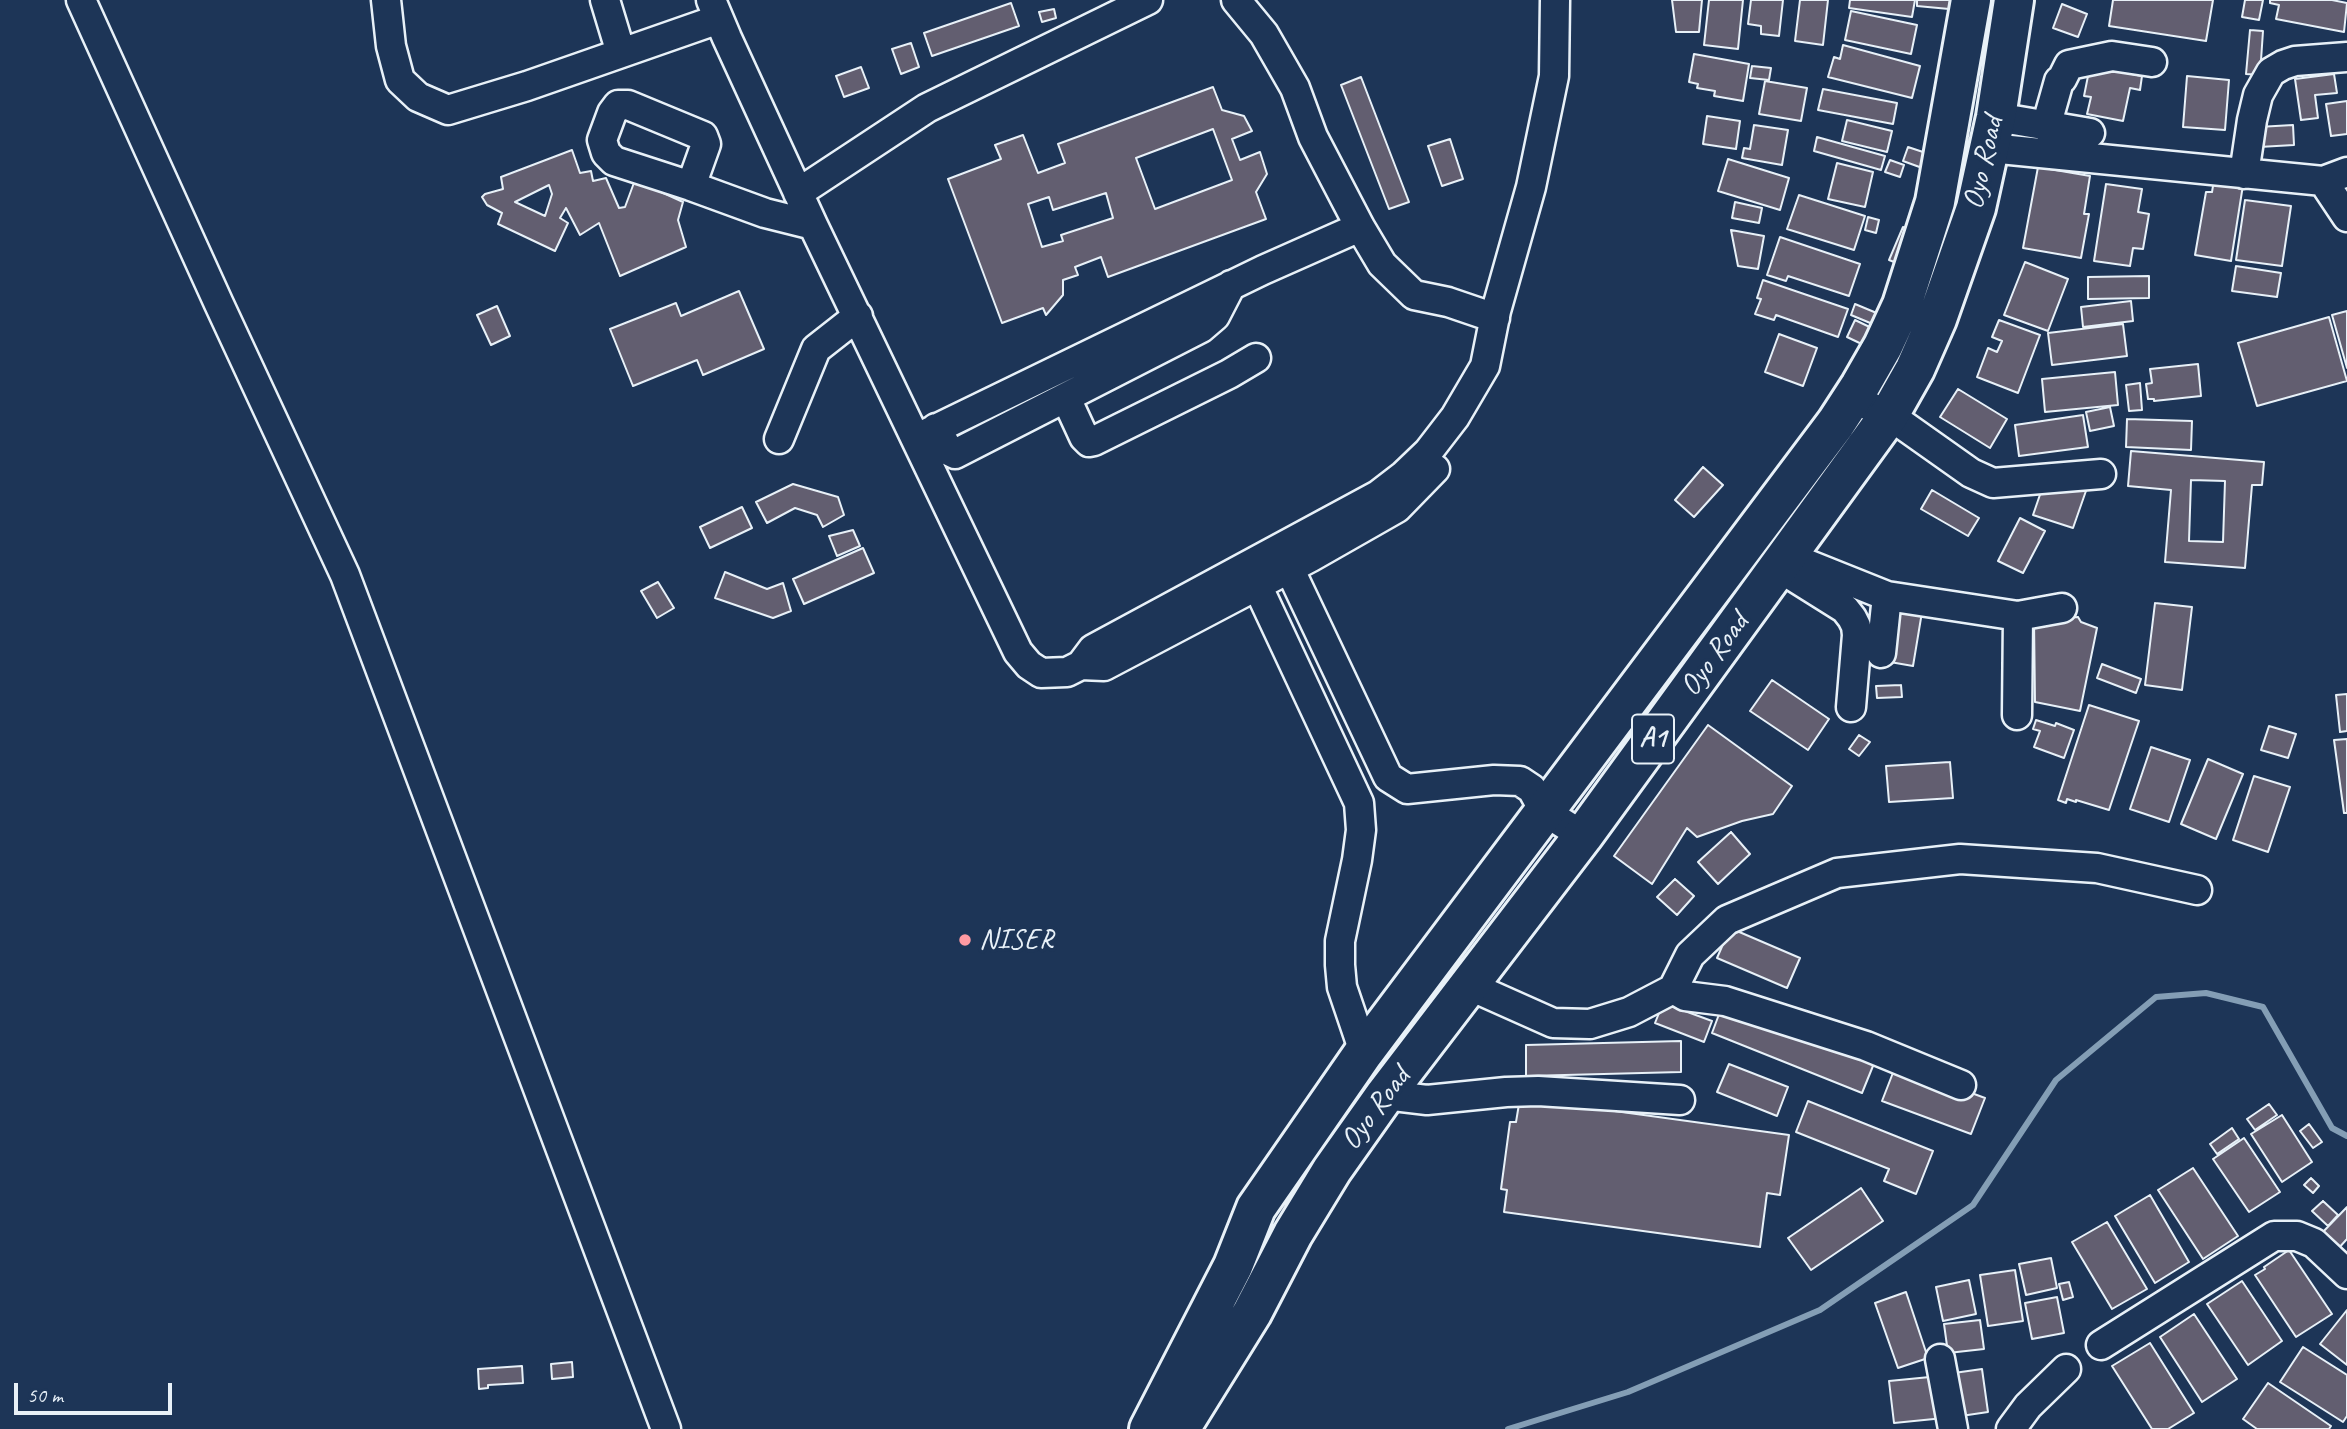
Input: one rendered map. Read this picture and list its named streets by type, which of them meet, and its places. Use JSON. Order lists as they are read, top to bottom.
{
  "streets": {
    "highway": ["Oyo Road", "A1"]
  },
  "places": ["NISER"],
  "scale_bar": "50 m"
}
